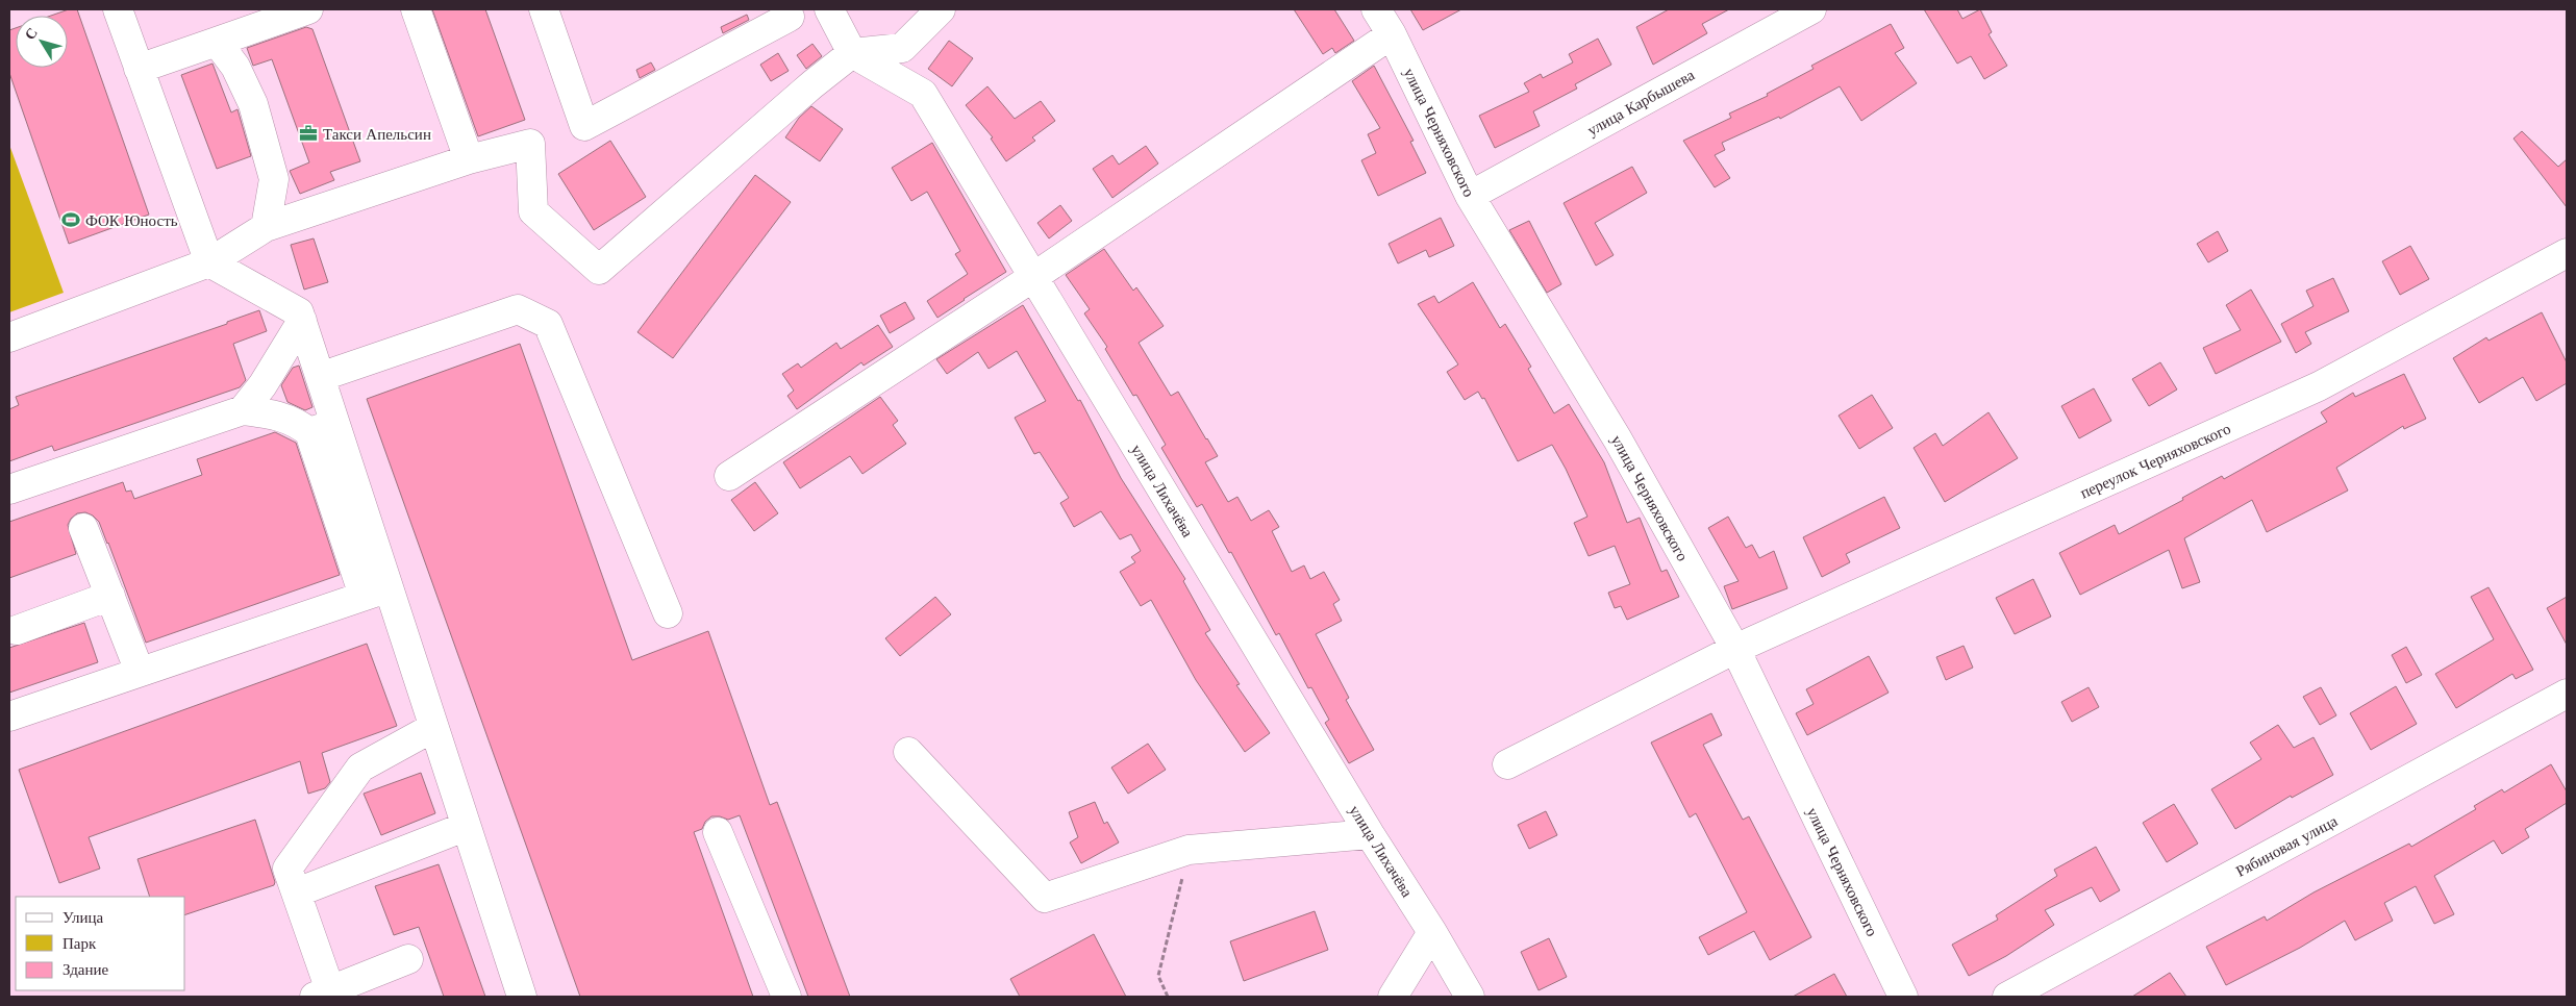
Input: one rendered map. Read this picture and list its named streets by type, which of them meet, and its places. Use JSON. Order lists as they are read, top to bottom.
{
  "streets": {
    "street": [
      "улица Карбышева",
      "улица Черняховского",
      "переулок Черняховского",
      "улица Лихачёва",
      "Рябиновая улица"
    ]
  },
  "crossings": [
    ["улица Карбышева", "улица Черняховского"],
    ["улица Черняховского", "переулок Черняховского"]
  ],
  "places": {
    "office": ["Такси Апельсин"],
    "sports": ["ФОК Юность"]
  },
  "legend": ["Улица", "Парк", "Здание"],
  "north": "top left"
}
